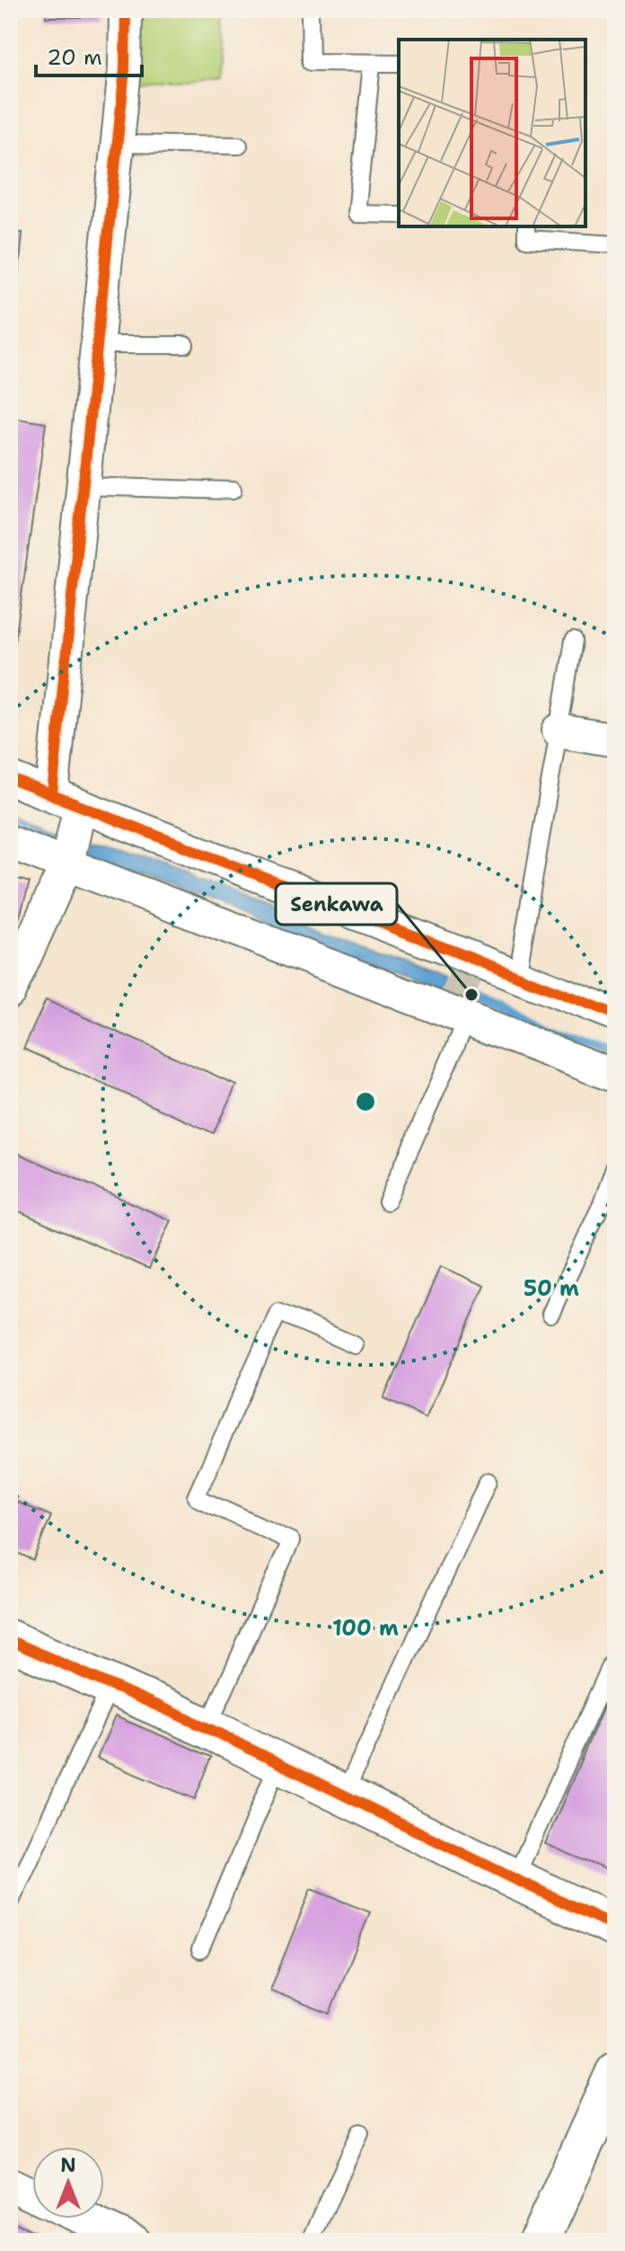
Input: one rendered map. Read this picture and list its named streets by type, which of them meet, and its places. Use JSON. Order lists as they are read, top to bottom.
{
  "places": ["Senkawa"],
  "scale_bar": "20 m",
  "north": "top",
  "rings": ["50 m", "100 m"]
}
